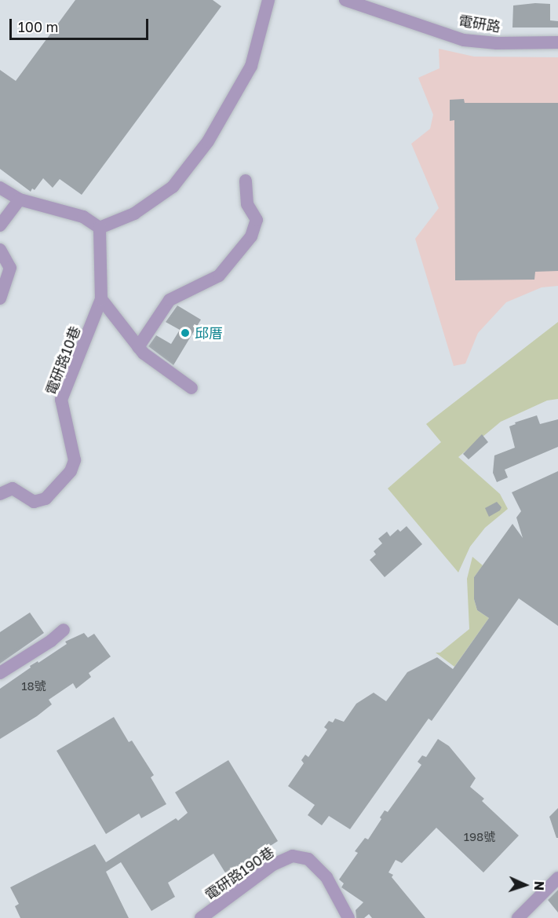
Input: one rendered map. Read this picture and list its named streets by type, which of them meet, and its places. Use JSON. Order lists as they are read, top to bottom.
{
  "streets": {
    "street": ["電研路", "電研路10巷", "電研路190巷"]
  },
  "places": ["邱厝"],
  "house_numbers": ["18號", "198號"],
  "scale_bar": "100 m",
  "north": "right"
}
